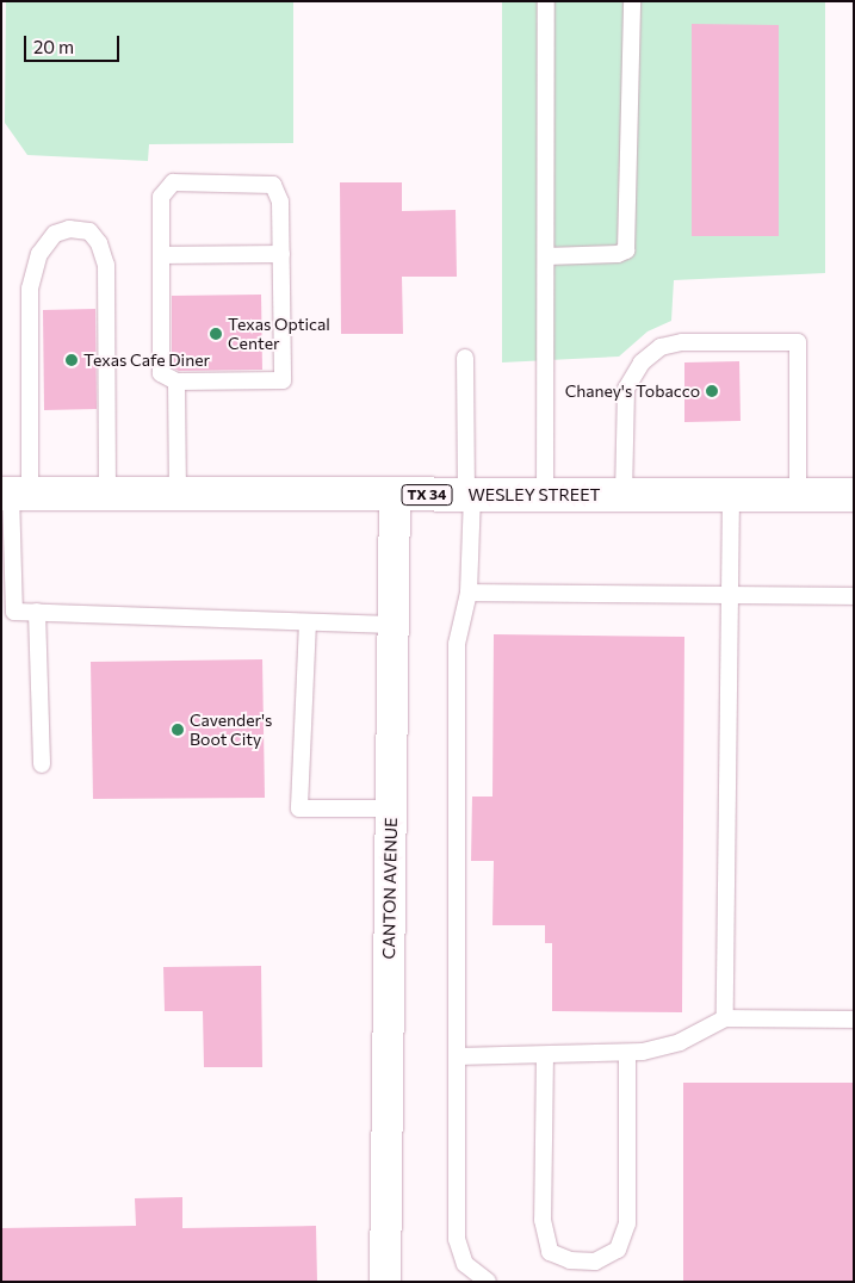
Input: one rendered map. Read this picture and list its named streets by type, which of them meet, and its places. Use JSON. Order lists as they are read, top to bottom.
{
  "streets": {
    "main road": ["TX 34", "WESLEY STREET"],
    "street": ["CANTON AVENUE"]
  },
  "crossings": [
    ["WESLEY STREET", "CANTON AVENUE"]
  ],
  "places": [
    "Texas Optical Center",
    "Texas Cafe Diner",
    "Chaney's Tobacco",
    "Cavender's Boot City"
  ],
  "scale_bar": "20 m"
}
